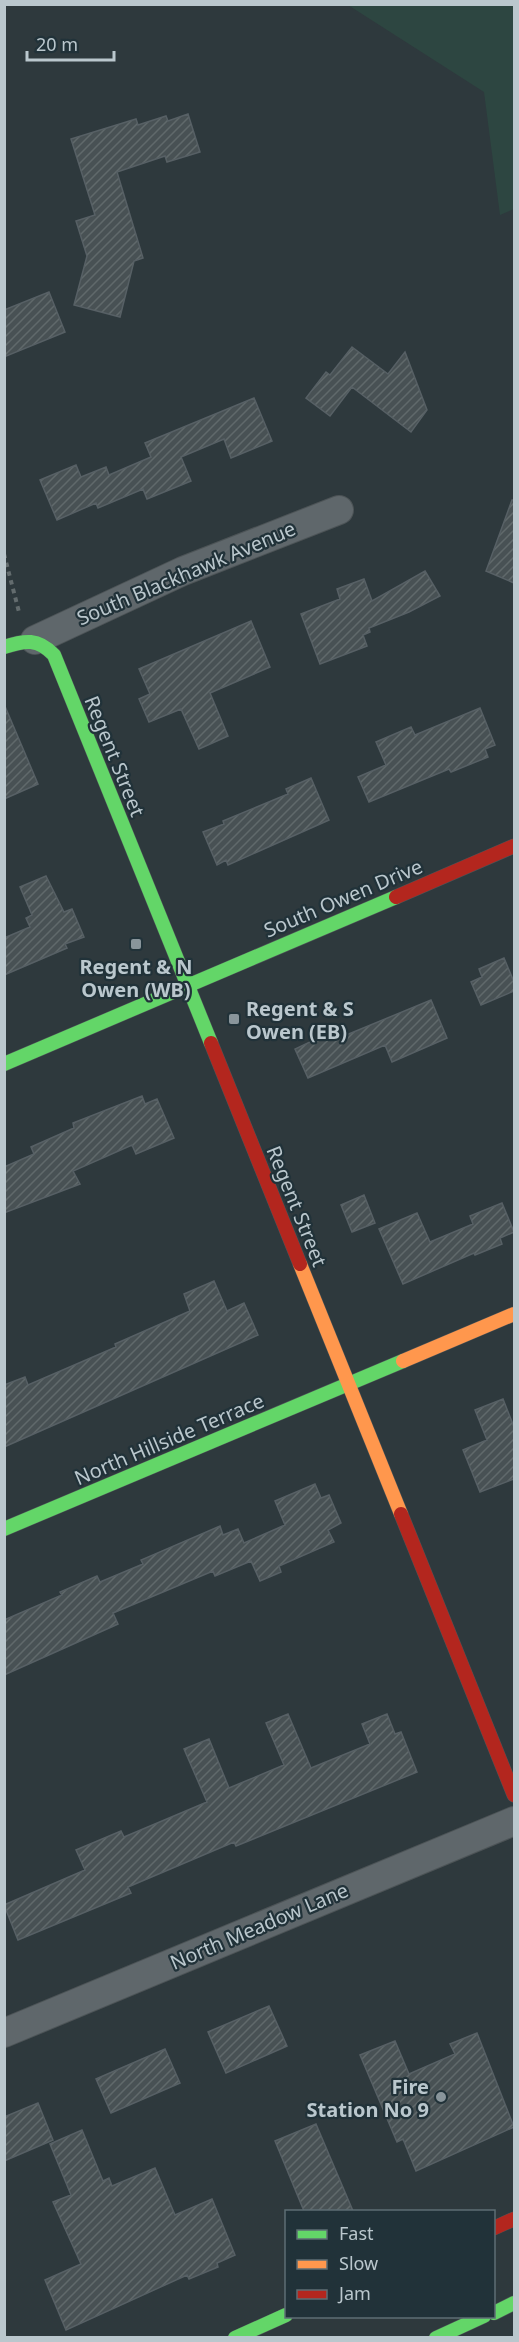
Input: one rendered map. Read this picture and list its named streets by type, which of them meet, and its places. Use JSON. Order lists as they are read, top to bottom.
{
  "streets": {
    "street": [
      "South Blackhawk Avenue",
      "Regent Street",
      "South Owen Drive",
      "North Hillside Terrace",
      "North Meadow Lane"
    ]
  },
  "crossings": [
    ["South Blackhawk Avenue", "Regent Street"],
    ["Regent Street", "South Owen Drive"],
    ["Regent Street", "North Hillside Terrace"]
  ],
  "places": {
    "transit": ["Regent & N Owen (WB)", "Regent & S Owen (EB)"],
    "other": ["Fire Station No 9"]
  },
  "legend": ["Fast", "Slow", "Jam"],
  "scale_bar": "20 m"
}
